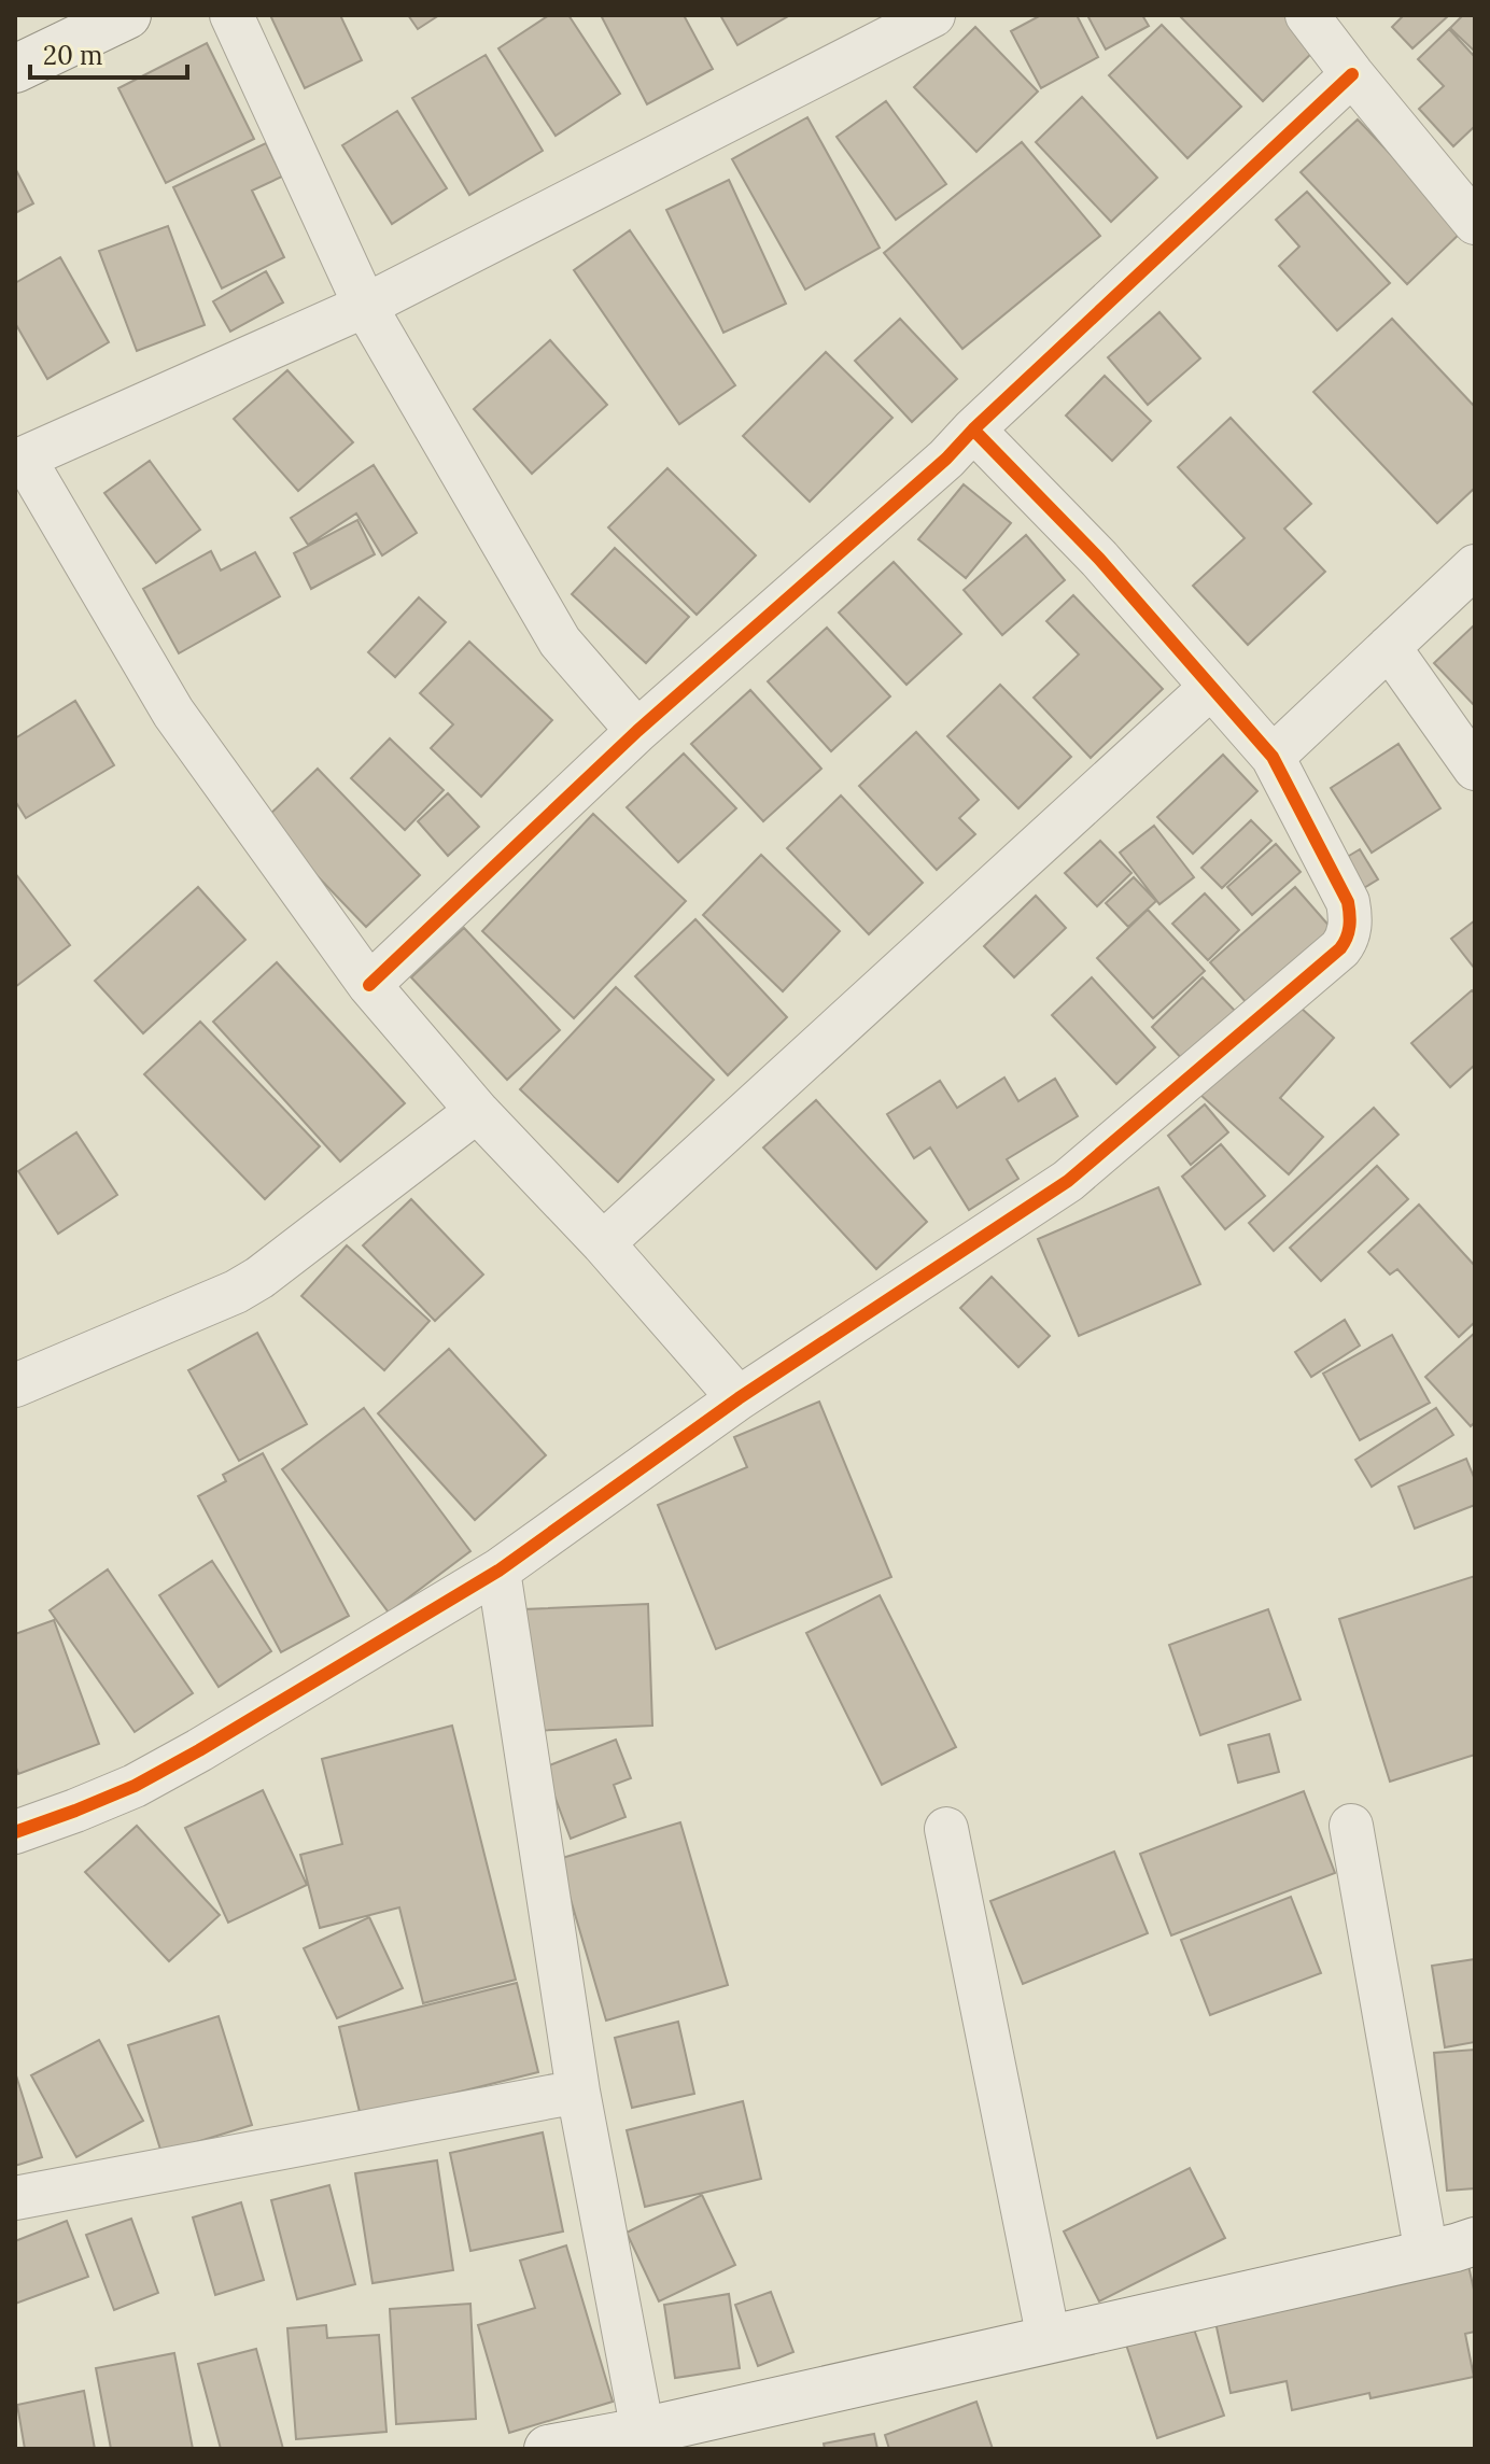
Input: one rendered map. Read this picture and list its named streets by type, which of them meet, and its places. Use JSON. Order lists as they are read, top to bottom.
{
  "scale_bar": "20 m"
}
